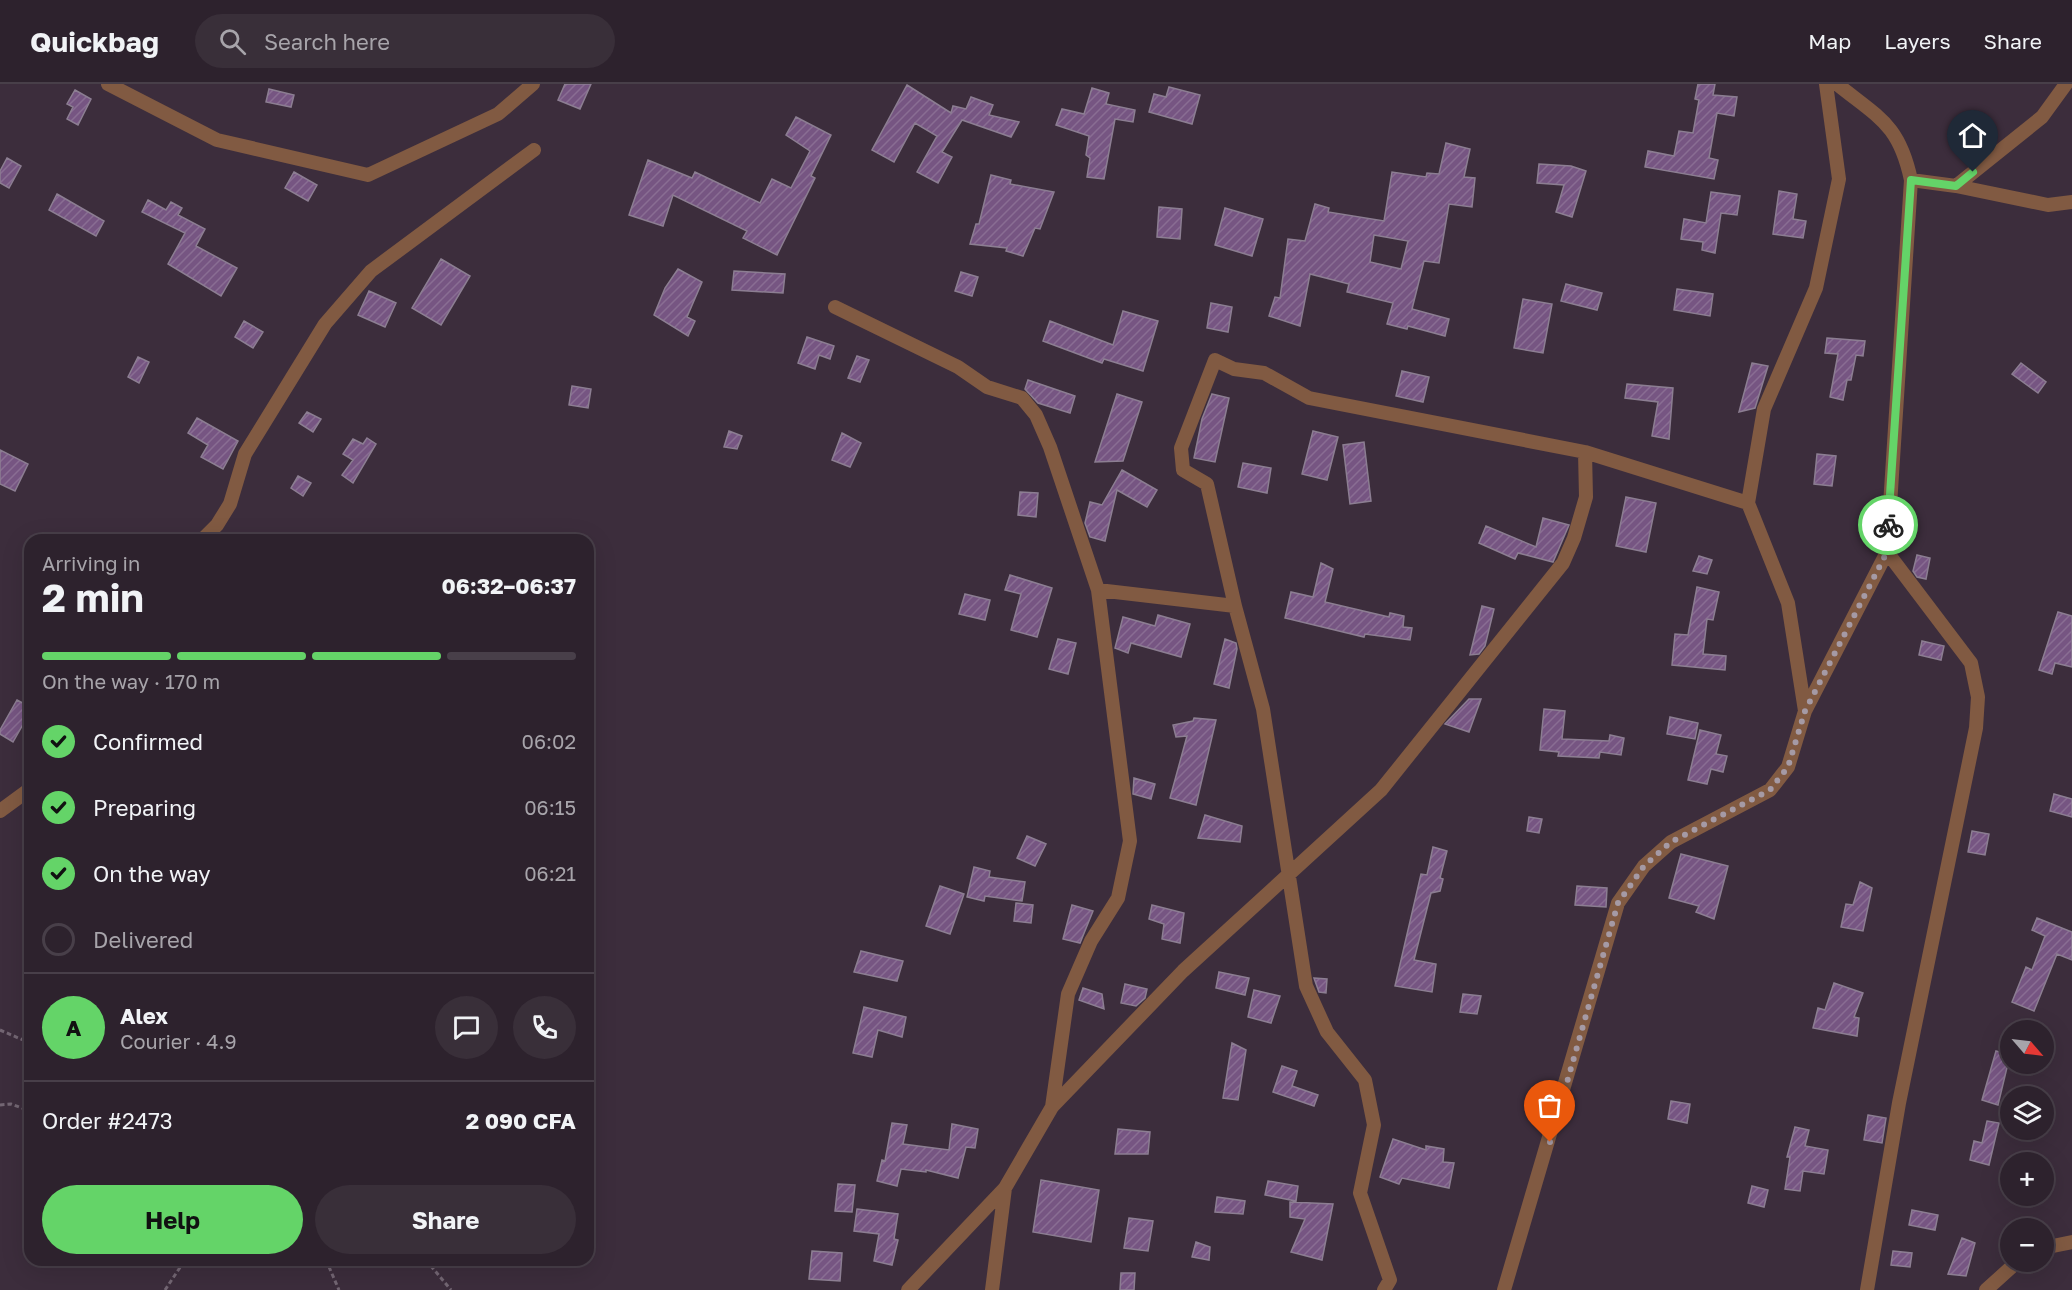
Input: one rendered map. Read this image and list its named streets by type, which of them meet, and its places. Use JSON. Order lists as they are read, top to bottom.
{
  "north": "bottom right",
  "page": {
    "header": "Quickbag",
    "search": "Search here",
    "nav": ["Map", "Layers", "Share"],
    "heading": ["2 min", "Arriving in", "06:32–06:37"],
    "panel": [
      "Alex",
      "Courier · 4.9",
      "Order #2473",
      "2 090 CFA"
    ],
    "bar": "On the way · 170 m",
    "list": [
      ["Confirmed", "06:02"],
      ["Preparing", "06:15"],
      ["On the way", "06:21"],
      "Delivered"
    ],
    "round": "A",
    "map_buttons": ["+", "−"],
    "buttons": ["Help", "Share"]
  }
}
